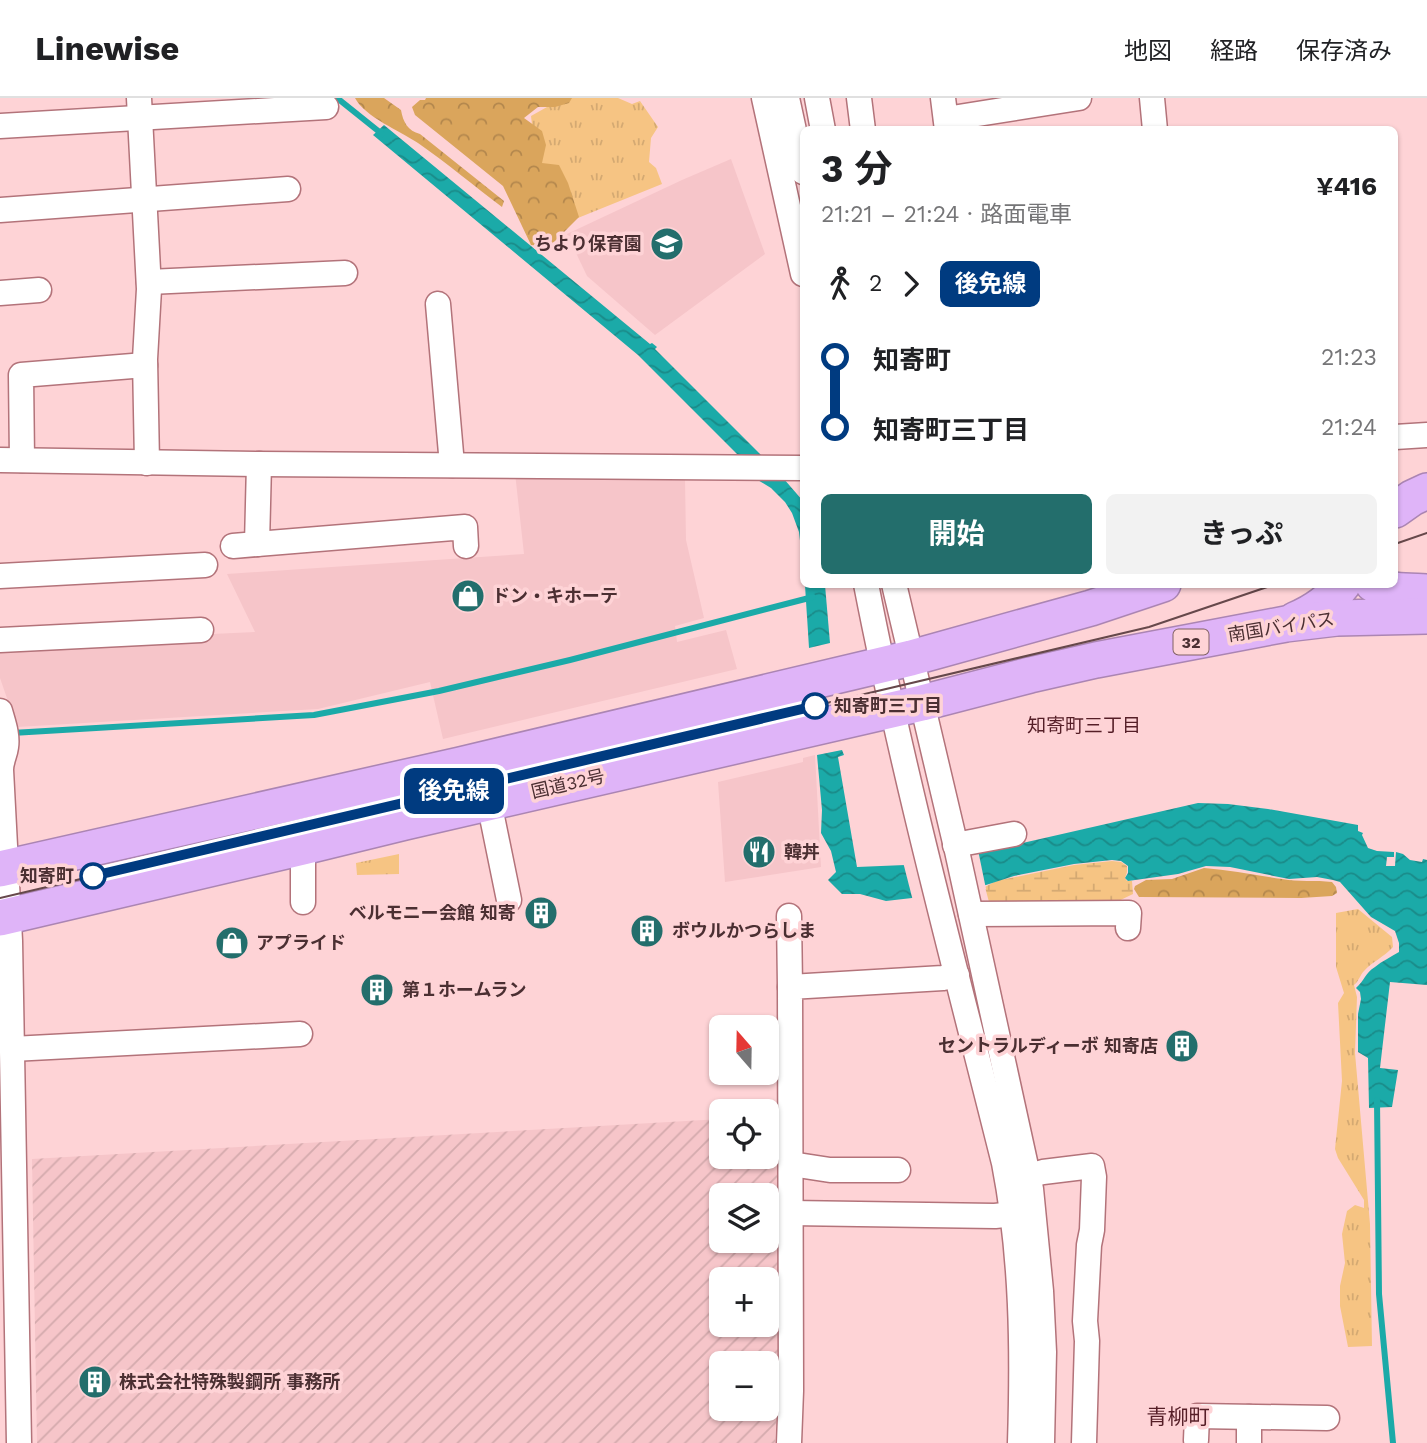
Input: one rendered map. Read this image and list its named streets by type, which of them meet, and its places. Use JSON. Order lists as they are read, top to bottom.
{
  "streets": {
    "highway": ["南国バイパス", "32", "国道32号"]
  },
  "crossings": [
    ["南国バイパス", "国道32号"]
  ],
  "districts": ["知寄町三丁目", "青柳町"],
  "places": {
    "school or university": ["ちより保育園"],
    "shop": ["ドン・キホーテ", "アプライド"],
    "other": ["知寄町三丁目", "知寄町"],
    "restaurant": ["韓丼"],
    "building": [
      "ベルモニー会館 知寄",
      "ボウルかつらしま",
      "第１ホームラン",
      "セントラルディーボ 知寄店",
      "株式会社特殊製鋼所 事務所"
    ]
  },
  "lines": ["tram line 後免線"],
  "north": "top",
  "page": {
    "header": "Linewise",
    "nav": ["地図", "経路", "保存済み"],
    "on_map": "後免線",
    "heading": ["3 分", "21:21 – 21:24 · 路面電車", "¥416"],
    "legs": ["2", "後免線"],
    "list": [
      {
        "name": "知寄町",
        "value": "21:23"
      },
      {
        "name": "知寄町三丁目",
        "value": "21:24"
      }
    ],
    "buttons": ["開始", "きっぷ"],
    "map_buttons": ["+", "−"]
  }
}
